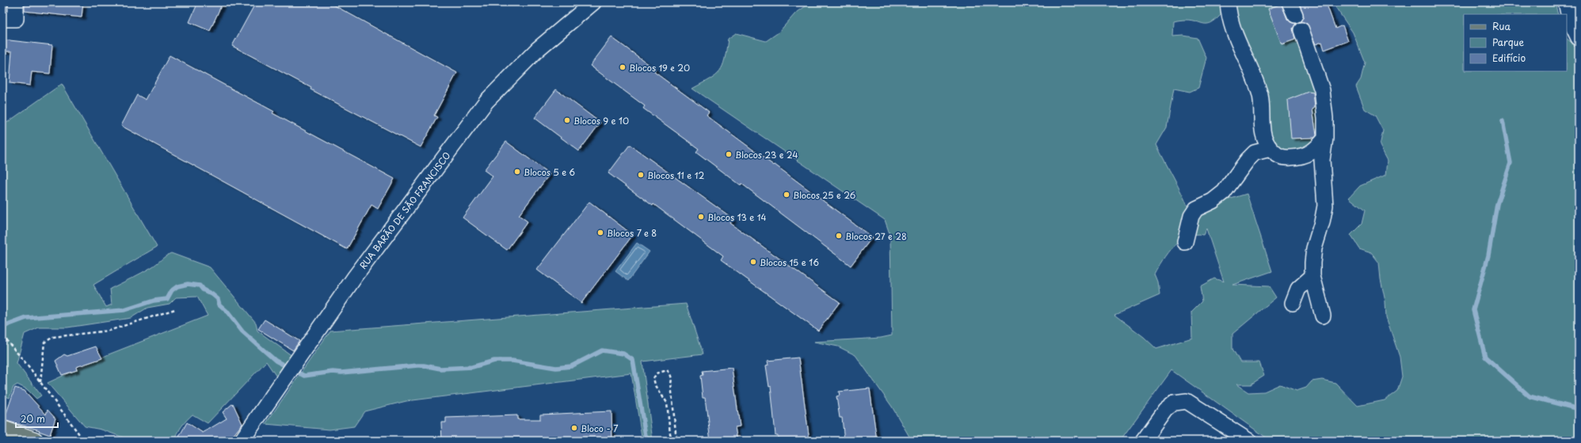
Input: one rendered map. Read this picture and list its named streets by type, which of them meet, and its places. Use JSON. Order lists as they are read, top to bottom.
{
  "streets": {
    "street": ["RUA BARÃO DE SÃO FRANCISCO"]
  },
  "places": [
    "Blocos 19 e 20",
    "Blocos 9 e 10",
    "Blocos 23 e 24",
    "Blocos 5 e 6",
    "Blocos 11 e 12",
    "Blocos 25 e 26",
    "Blocos 13 e 14",
    "Blocos 7 e 8",
    "Blocos 27 e 28",
    "Blocos 15 e 16",
    "Bloco - 7"
  ],
  "legend": ["Rua", "Parque", "Edifício"],
  "scale_bar": "20 m"
}
